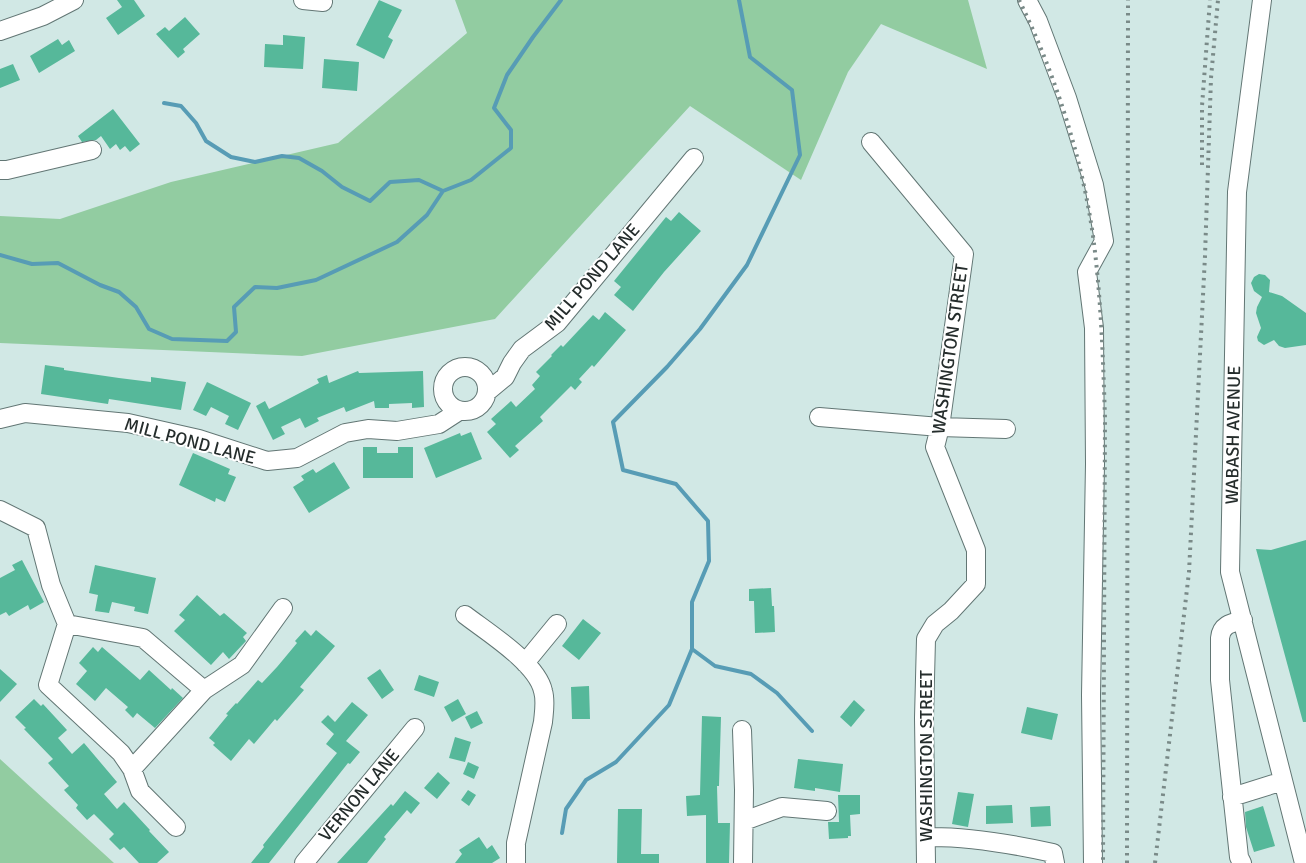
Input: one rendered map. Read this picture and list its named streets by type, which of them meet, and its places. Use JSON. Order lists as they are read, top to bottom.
{
  "streets": {
    "street": [
      "MILL POND LANE",
      "WASHINGTON STREET",
      "WABASH AVENUE",
      "VERNON LANE"
    ]
  }
}
